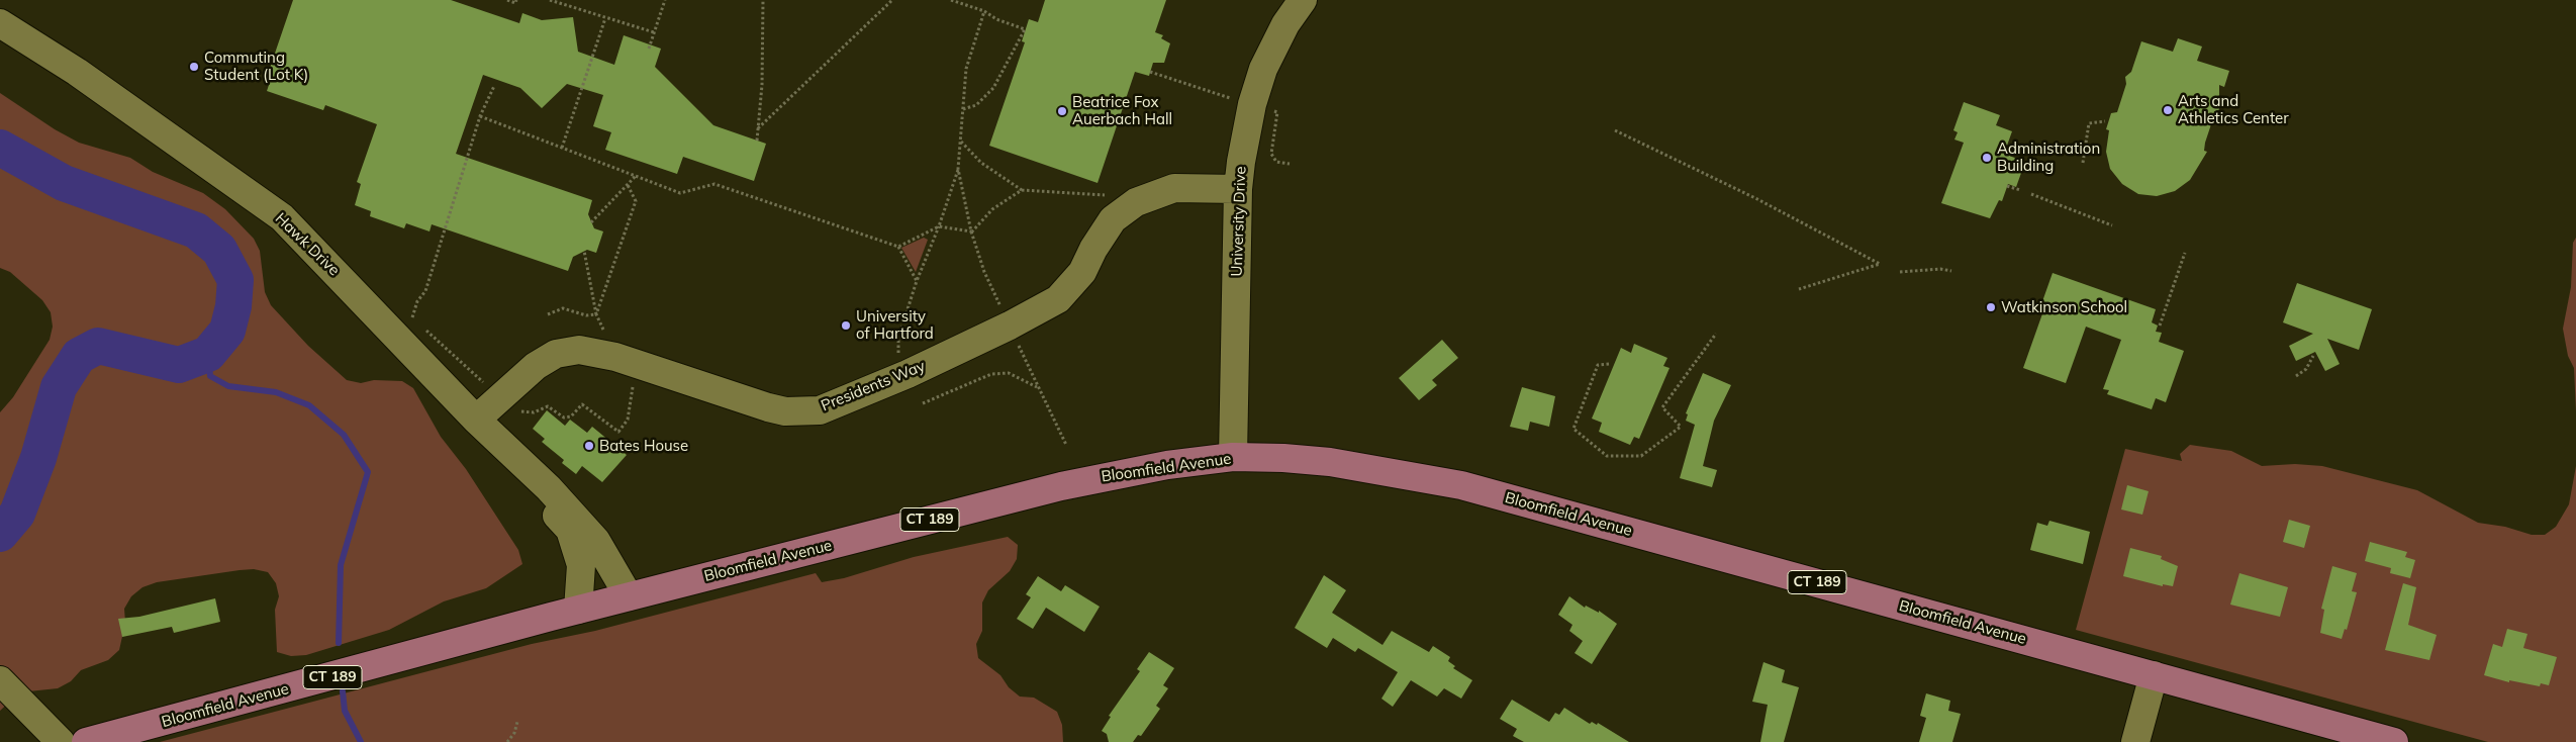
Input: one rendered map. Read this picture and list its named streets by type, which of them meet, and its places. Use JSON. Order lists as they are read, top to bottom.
{
  "streets": {
    "main road": ["Bloomfield Avenue", "CT 189"],
    "street": ["University Drive", "Hawk Drive", "Presidents Way"]
  },
  "crossings": [
    ["University Drive", "Presidents Way"],
    ["University Drive", "Bloomfield Avenue"],
    ["Hawk Drive", "Presidents Way"],
    ["Hawk Drive", "Bloomfield Avenue"]
  ],
  "places": [
    "Commuting Student (Lot K)",
    "Arts and Athletics Center",
    "Beatrice Fox Auerbach Hall",
    "Administration Building",
    "Watkinson School",
    "University of Hartford",
    "Bates House"
  ]
}
